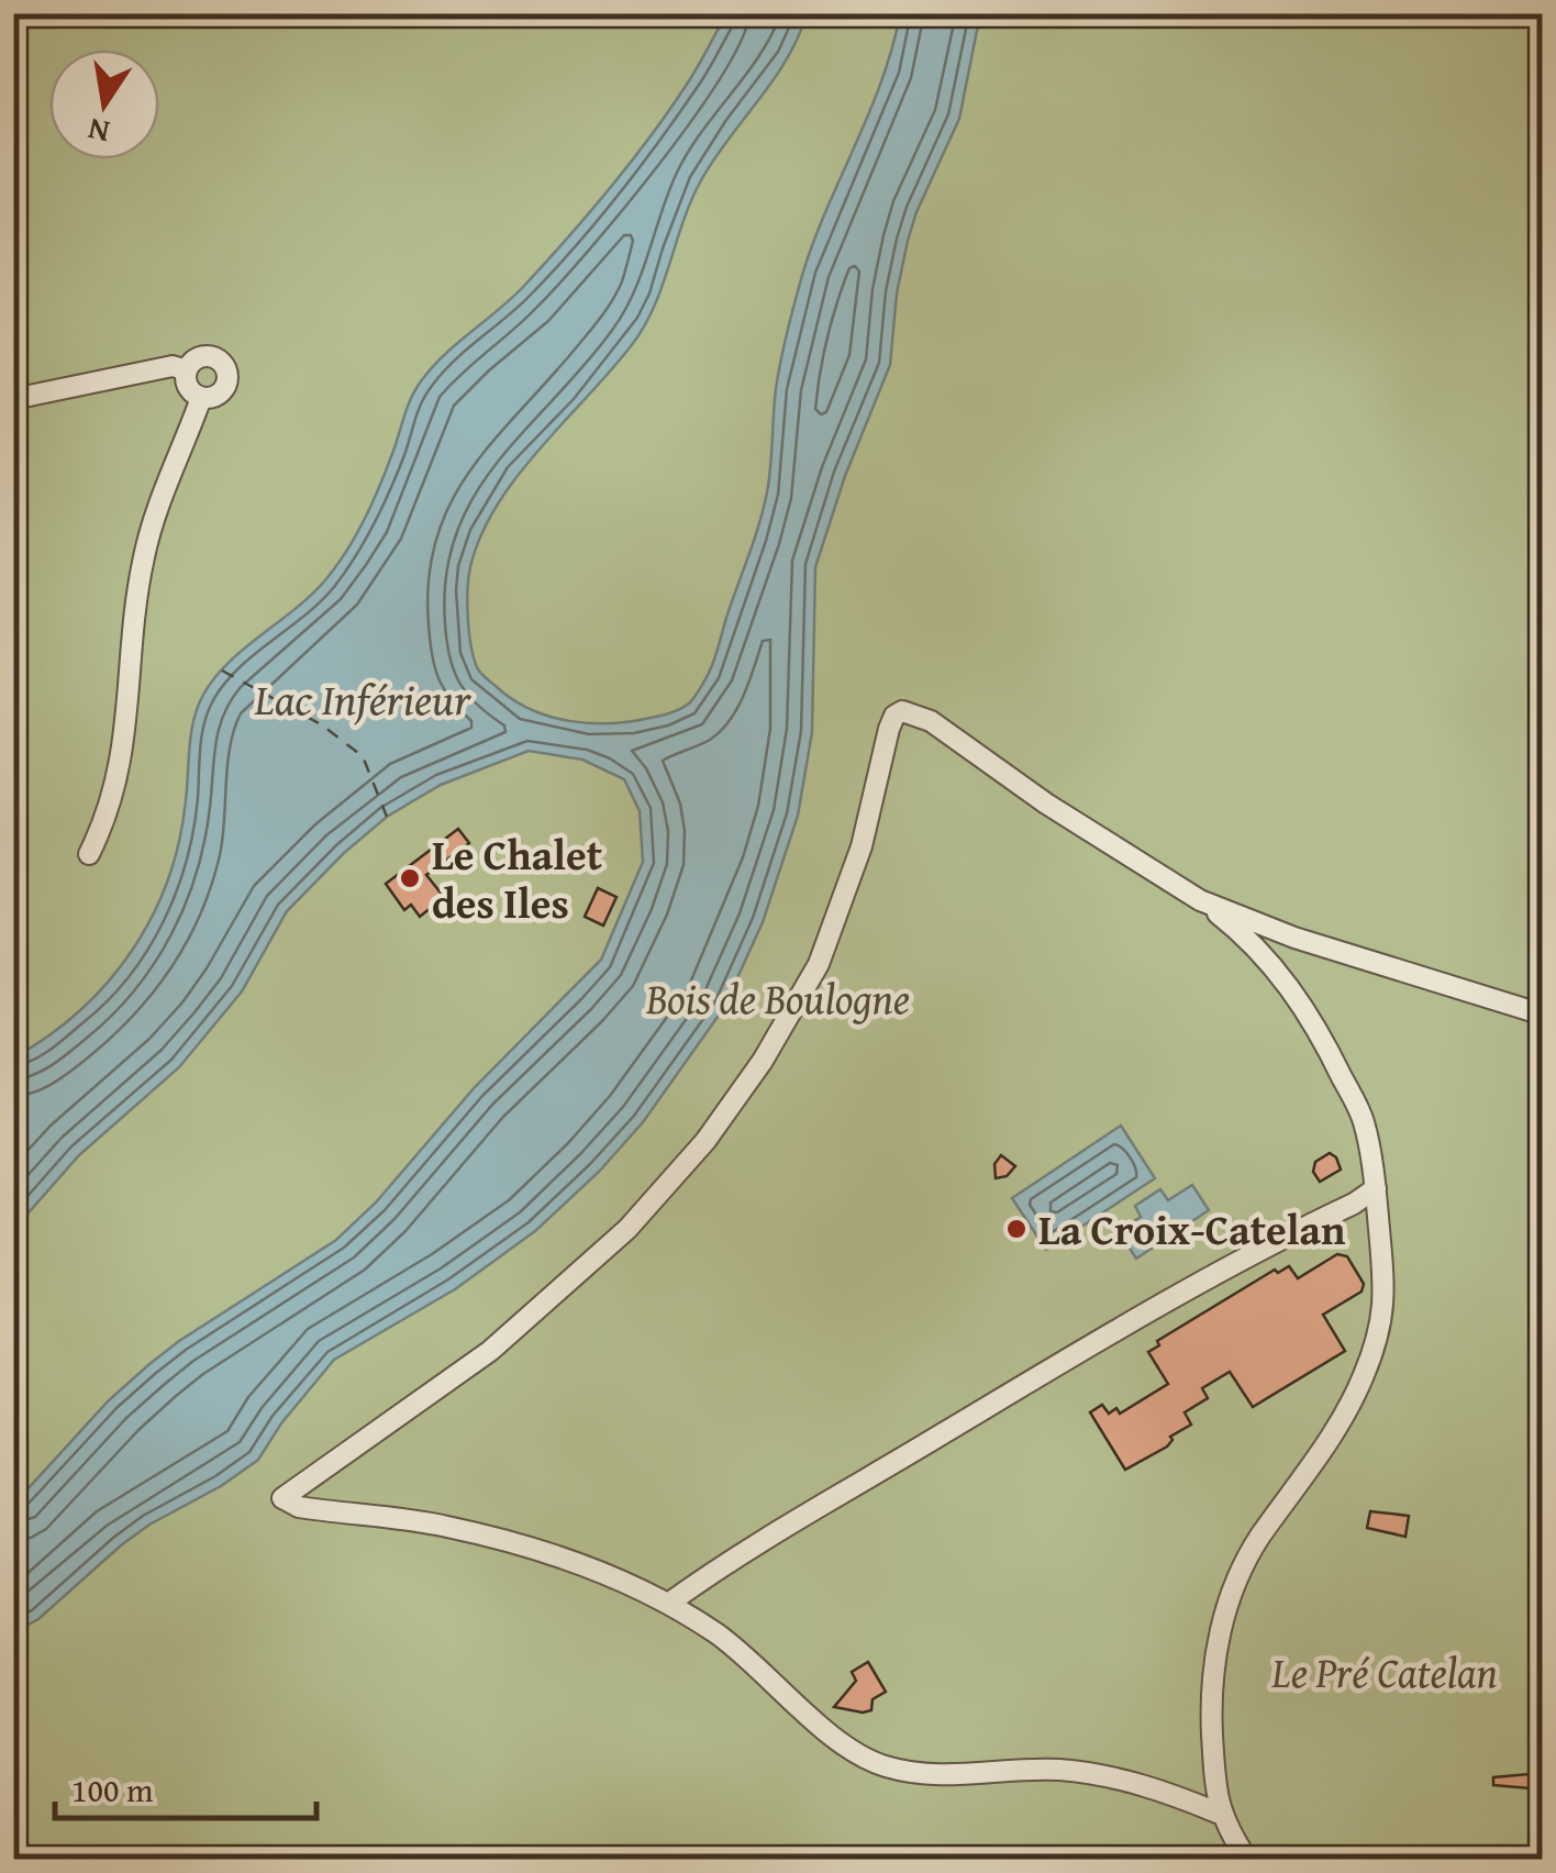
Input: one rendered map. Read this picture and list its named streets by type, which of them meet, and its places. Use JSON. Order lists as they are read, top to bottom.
{
  "water": ["Lac Inférieur"],
  "parks": ["Bois de Boulogne", "Le Pré Catelan"],
  "places": ["Le Chalet des Iles", "La Croix-Catelan"],
  "scale_bar": "100 m",
  "north": "bottom"
}
